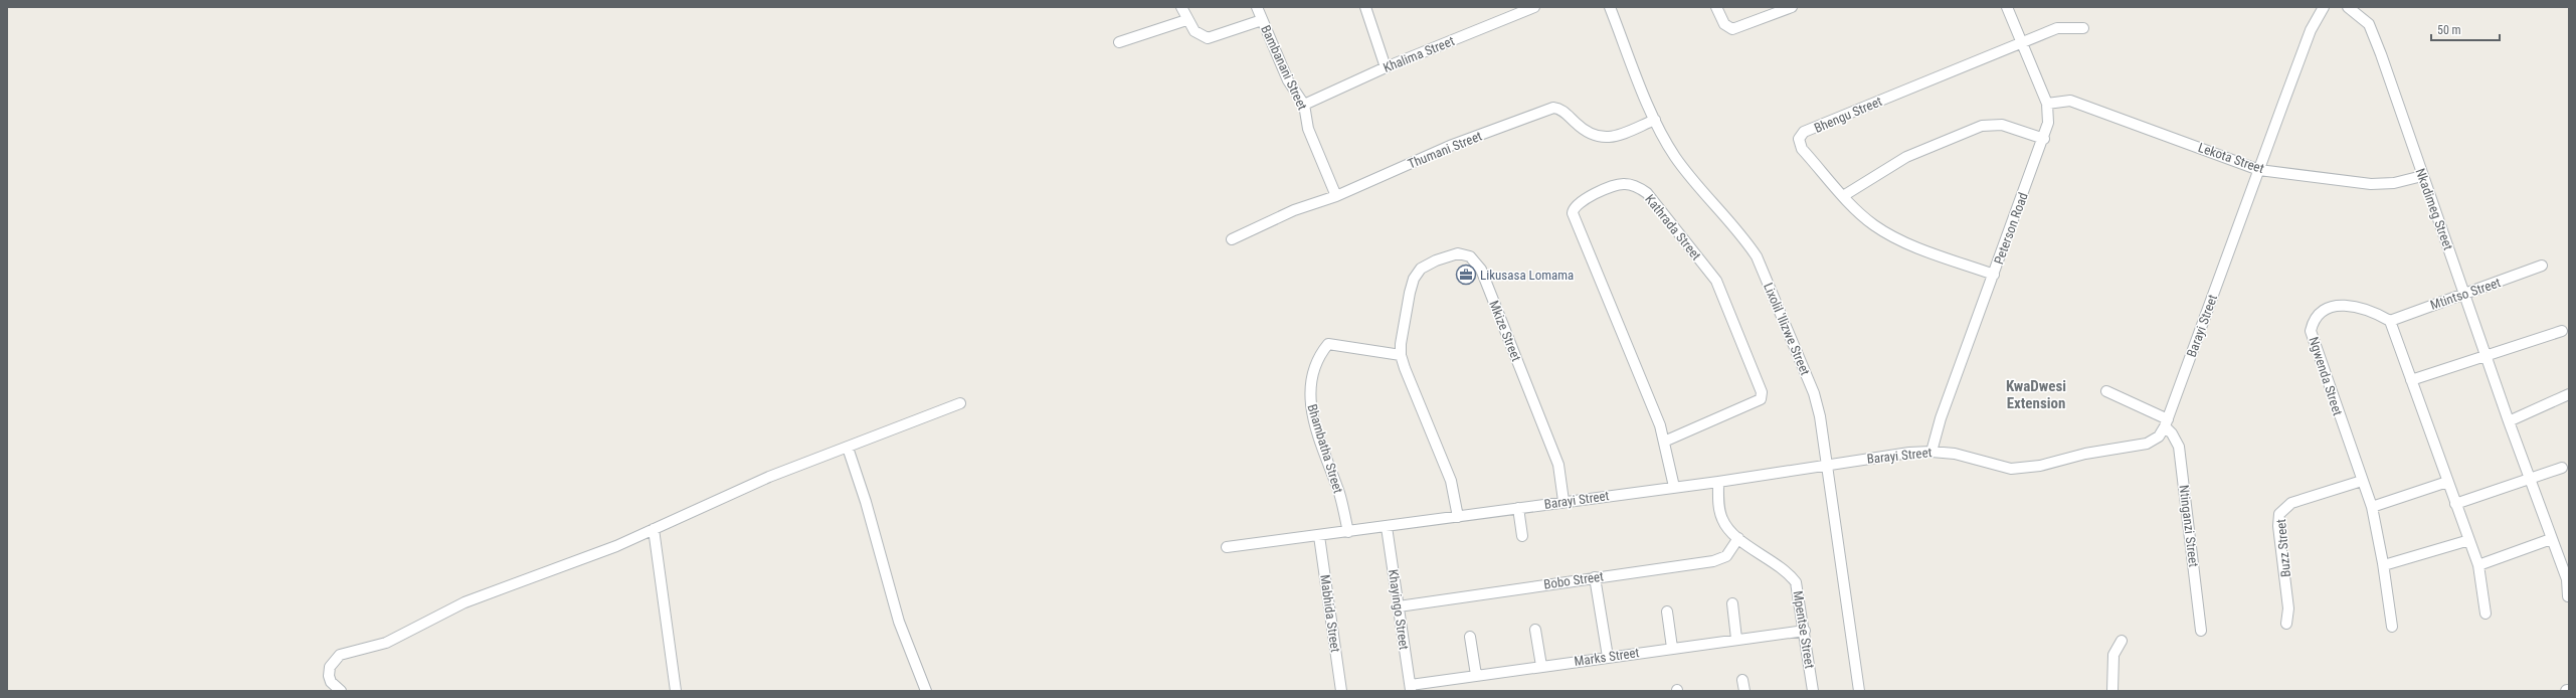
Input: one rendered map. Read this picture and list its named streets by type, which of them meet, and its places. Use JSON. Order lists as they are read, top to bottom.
{
  "streets": {
    "street": [
      "Khalima Street",
      "Bambanani Street",
      "Bhengu Street",
      "Thumani Street",
      "Lekota Street",
      "Nkadimeg Street",
      "Kathrada Street",
      "Peterson Road",
      "Mtintso Street",
      "Barayi Street",
      "Lixolil 'Ilizwe Street",
      "Mkize Street",
      "Ngwenda Street",
      "Bhambatha Street",
      "Ntinganzi Street",
      "Buzz Street",
      "Bobo Street",
      "Khayingo Street",
      "Mabhida Street",
      "Mpentse Street",
      "Marks Street"
    ]
  },
  "crossings": [
    ["Khalima Street", "Bambanani Street"],
    ["Bambanani Street", "Thumani Street"],
    ["Bhengu Street", "Peterson Road"],
    ["Thumani Street", "Lixolil 'Ilizwe Street"],
    ["Lekota Street", "Nkadimeg Street"],
    ["Lekota Street", "Peterson Road"],
    ["Lekota Street", "Barayi Street"],
    ["Nkadimeg Street", "Mtintso Street"],
    ["Kathrada Street", "Barayi Street"],
    ["Peterson Road", "Barayi Street"],
    ["Mtintso Street", "Ngwenda Street"],
    ["Barayi Street", "Lixolil 'Ilizwe Street"],
    ["Barayi Street", "Mkize Street"],
    ["Barayi Street", "Bhambatha Street"],
    ["Barayi Street", "Ntinganzi Street"],
    ["Barayi Street", "Khayingo Street"],
    ["Barayi Street", "Mabhida Street"],
    ["Barayi Street", "Mpentse Street"],
    ["Mkize Street", "Bhambatha Street"],
    ["Ngwenda Street", "Buzz Street"],
    ["Bobo Street", "Khayingo Street"],
    ["Bobo Street", "Mpentse Street"],
    ["Khayingo Street", "Marks Street"],
    ["Mpentse Street", "Marks Street"]
  ],
  "districts": ["KwaDwesi Extension"],
  "places": {
    "office": ["Likusasa Lomama"]
  },
  "scale_bar": "50 m"
}
